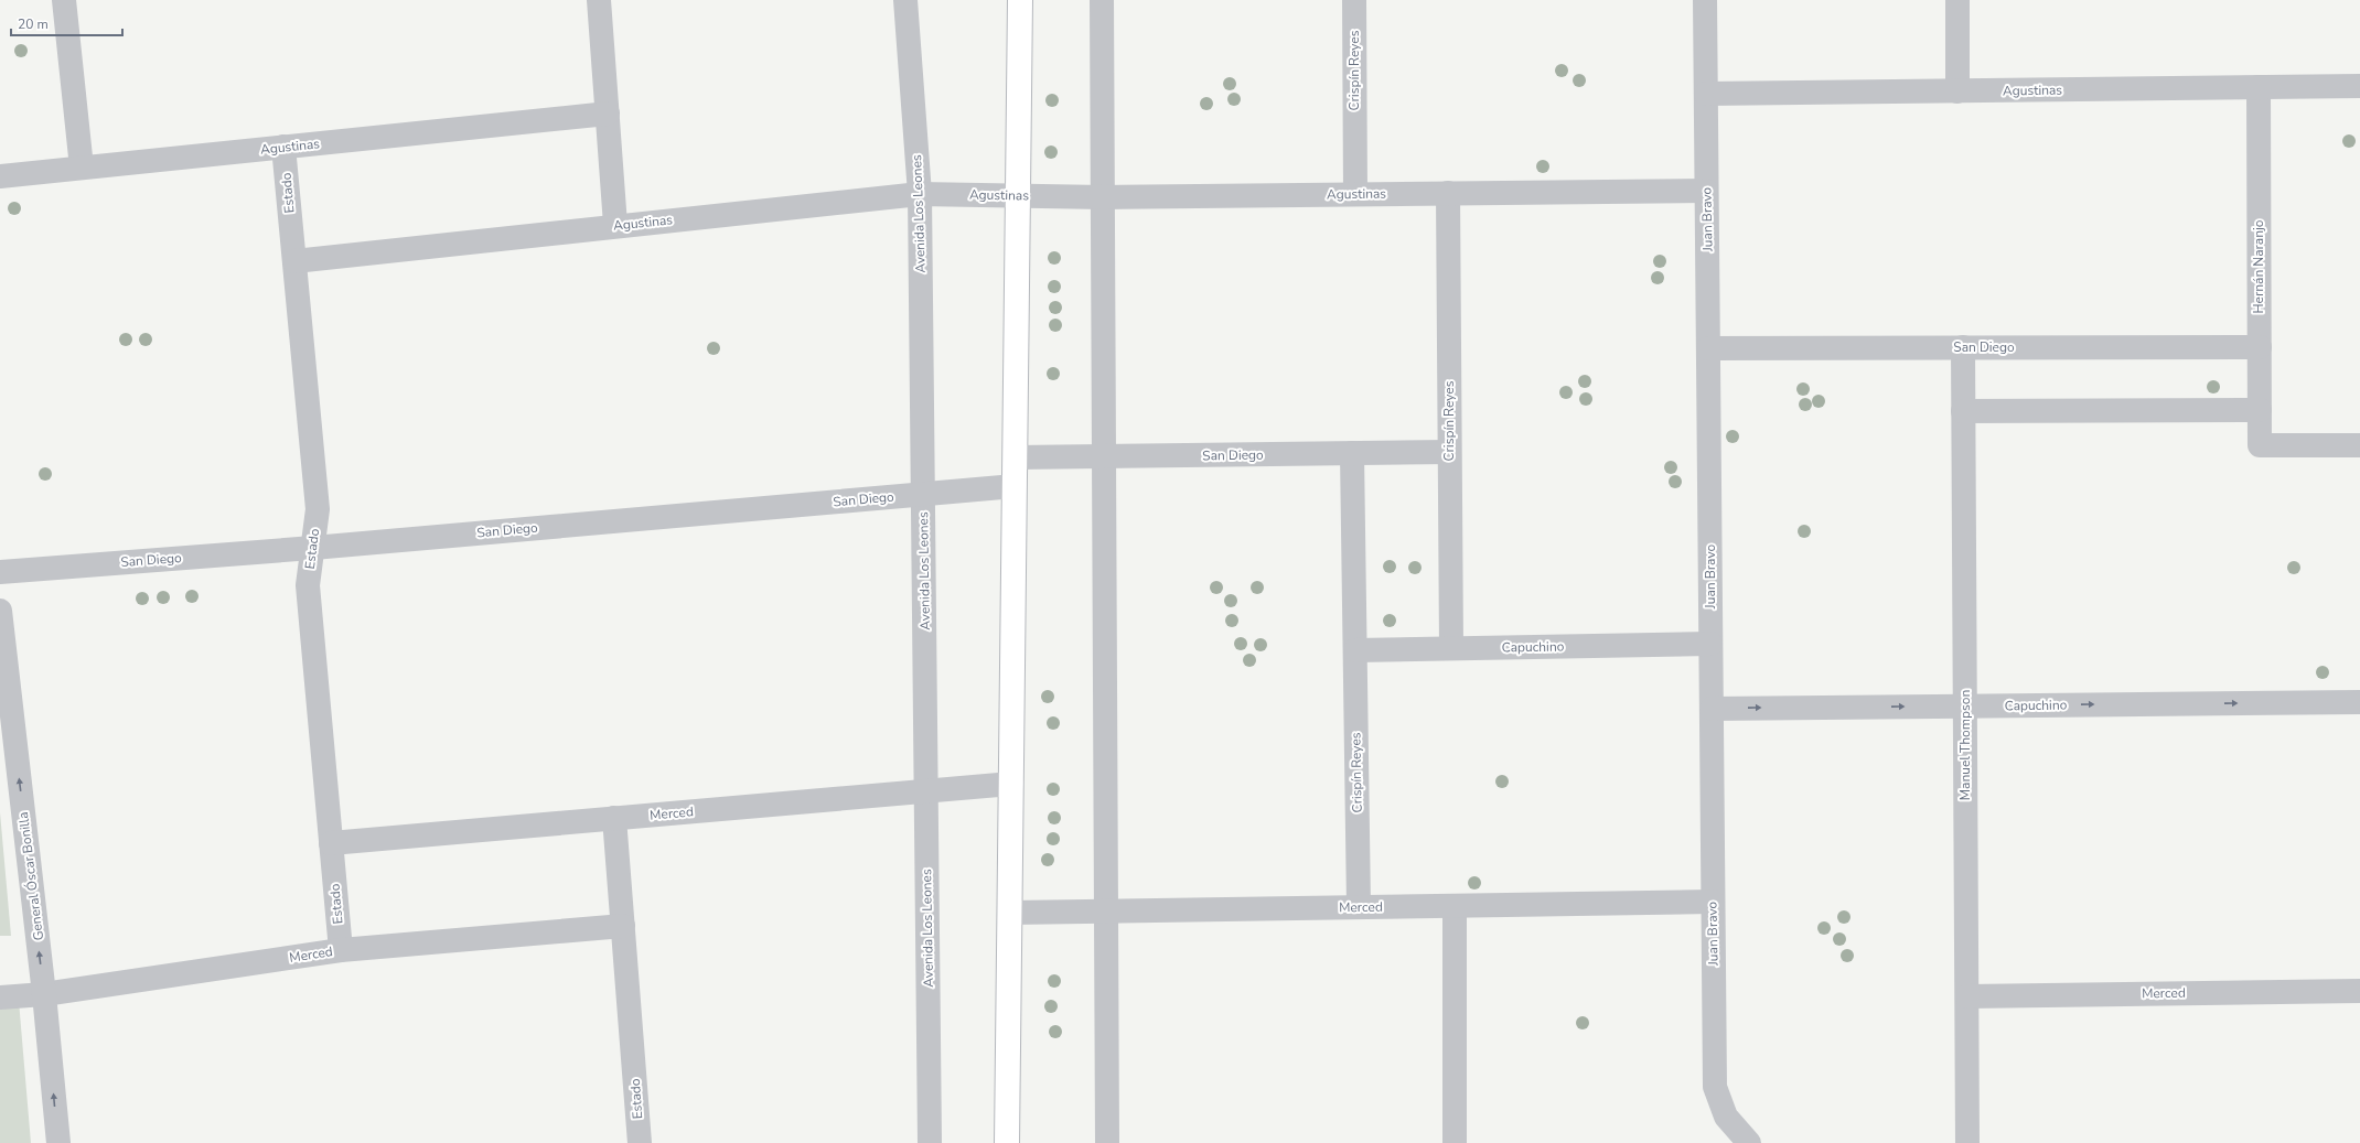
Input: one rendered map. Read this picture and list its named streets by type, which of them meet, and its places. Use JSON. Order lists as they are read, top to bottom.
{
  "streets": {
    "street": [
      "Crispín Reyes",
      "Agustinas",
      "Estado",
      "Avenida Los Leones",
      "Juan Bravo",
      "Hernán Naranjo",
      "San Diego",
      "Capuchino",
      "Manuel Thompson",
      "Merced",
      "General Óscar Bonilla"
    ]
  },
  "crossings": [
    ["Crispín Reyes", "Agustinas"],
    ["Crispín Reyes", "San Diego"],
    ["Crispín Reyes", "Capuchino"],
    ["Crispín Reyes", "Merced"],
    ["Agustinas", "Estado"],
    ["Agustinas", "Avenida Los Leones"],
    ["Agustinas", "Juan Bravo"],
    ["Agustinas", "Hernán Naranjo"],
    ["Estado", "San Diego"],
    ["Estado", "Merced"],
    ["Avenida Los Leones", "San Diego"],
    ["Avenida Los Leones", "Merced"],
    ["Juan Bravo", "San Diego"],
    ["Juan Bravo", "Capuchino"],
    ["Juan Bravo", "Merced"],
    ["Hernán Naranjo", "San Diego"],
    ["San Diego", "Manuel Thompson"],
    ["Capuchino", "Manuel Thompson"],
    ["Manuel Thompson", "Merced"],
    ["Merced", "General Óscar Bonilla"]
  ],
  "one_way": ["Capuchino", "General Óscar Bonilla"],
  "scale_bar": "20 m"
}
